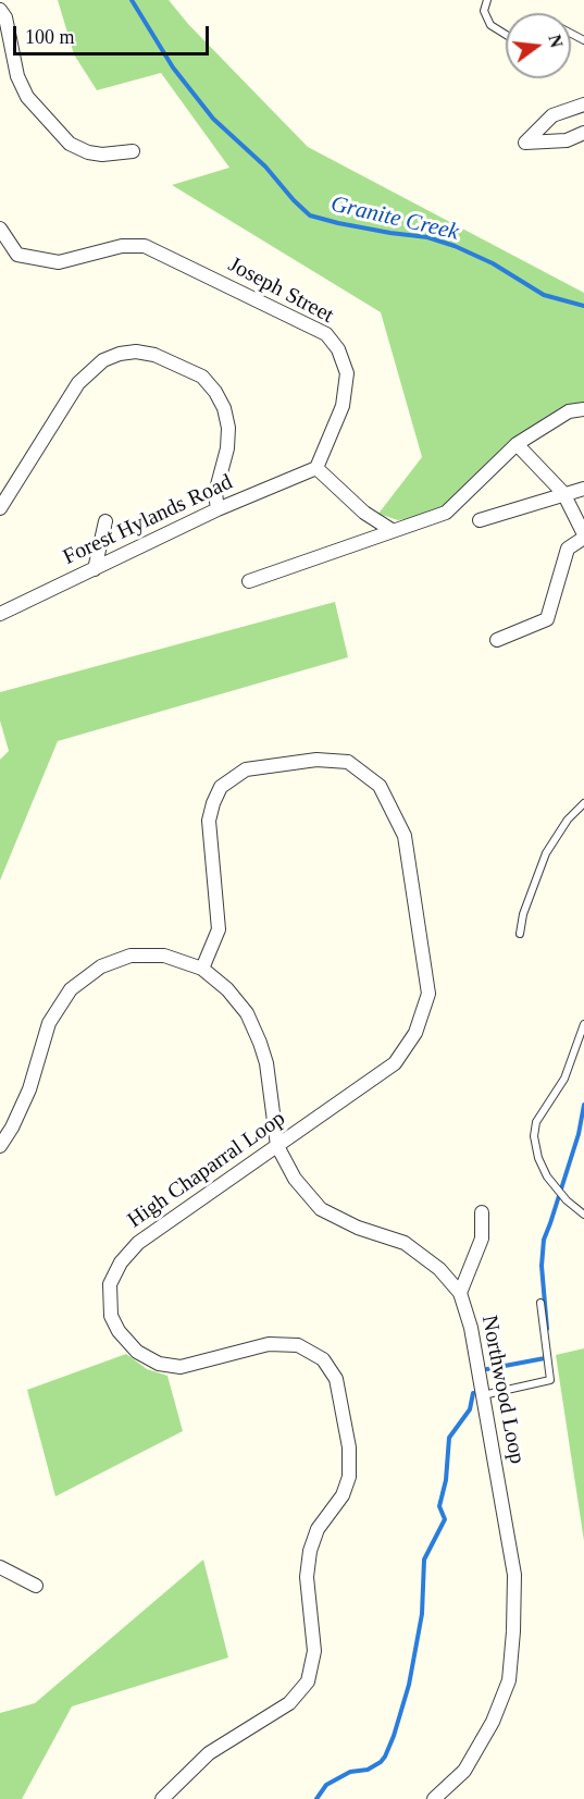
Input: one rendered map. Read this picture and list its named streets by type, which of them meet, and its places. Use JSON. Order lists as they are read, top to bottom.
{
  "streets": {
    "street": [
      "Joseph Street",
      "Forest Hylands Road",
      "High Chaparral Loop",
      "Northwood Loop"
    ]
  },
  "crossings": [
    ["Joseph Street", "Forest Hylands Road"],
    ["High Chaparral Loop", "Northwood Loop"]
  ],
  "water": ["Granite Creek"],
  "scale_bar": "100 m",
  "north": "right"
}
